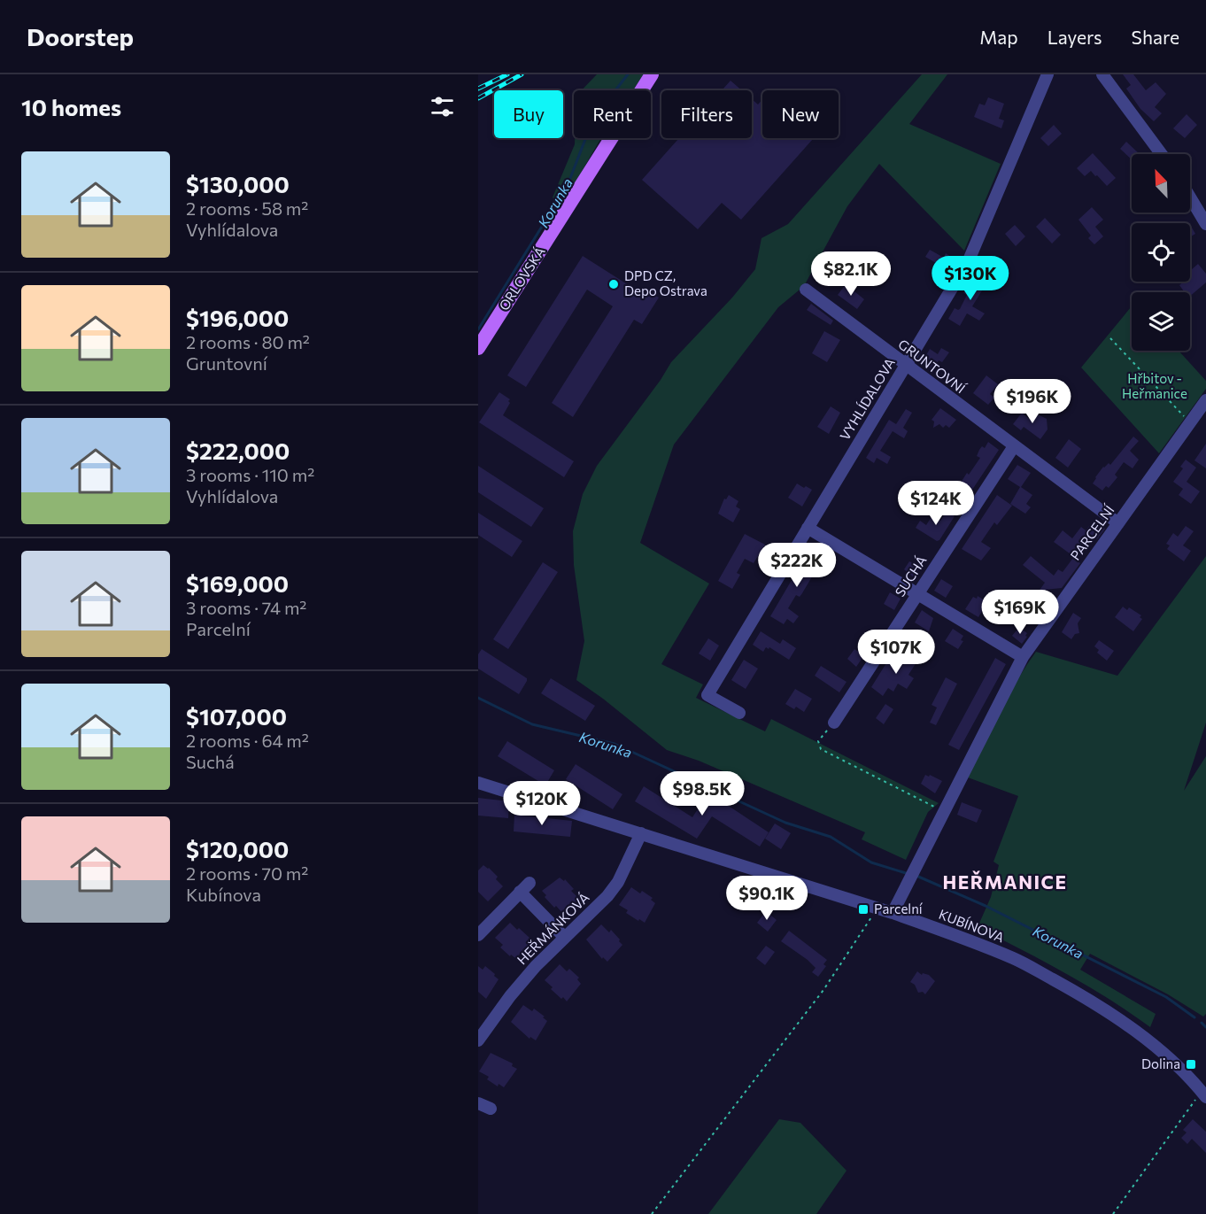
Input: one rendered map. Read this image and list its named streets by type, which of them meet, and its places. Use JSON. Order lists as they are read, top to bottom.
{
  "streets": {
    "main road": ["ORLOVSKÁ"],
    "street": [
      "GRUNTOVNÍ",
      "VYHLÍDALOVA",
      "PARCELNÍ",
      "SUCHÁ",
      "KUBÍNOVA",
      "HEŘMÁNKOVÁ"
    ]
  },
  "crossings": [
    ["GRUNTOVNÍ", "VYHLÍDALOVA"],
    ["GRUNTOVNÍ", "PARCELNÍ"],
    ["GRUNTOVNÍ", "SUCHÁ"],
    ["PARCELNÍ", "KUBÍNOVA"],
    ["KUBÍNOVA", "HEŘMÁNKOVÁ"]
  ],
  "districts": ["HEŘMANICE"],
  "water": ["Korunka"],
  "parks": ["Hřbitov - Heřmanice"],
  "places": {
    "other": ["DPD CZ, Depo Ostrava"],
    "transit": ["Parcelní", "Dolina"]
  },
  "north": "top left",
  "page": {
    "header": "Doorstep",
    "nav": ["Map", "Layers", "Share"],
    "heading": "10 homes",
    "chip": [
      "Buy",
      "Rent",
      "Filters",
      "New"
    ],
    "list": [
      {
        "name": "$130,000",
        "note": "2 rooms · 58 m² · Vyhlídalova"
      },
      {
        "name": "$196,000",
        "note": "2 rooms · 80 m² · Gruntovní"
      },
      {
        "name": "$222,000",
        "note": "3 rooms · 110 m² · Vyhlídalova"
      },
      {
        "name": "$169,000",
        "note": "3 rooms · 74 m² · Parcelní"
      },
      {
        "name": "$107,000",
        "note": "2 rooms · 64 m² · Suchá"
      },
      {
        "name": "$120,000",
        "note": "2 rooms · 70 m² · Kubínova"
      }
    ],
    "price": [
      "$82.1K",
      "$130K",
      "$196K",
      "$124K",
      "$222K",
      "$169K",
      "$107K",
      "$98.5K",
      "$120K",
      "$90.1K"
    ]
  }
}
